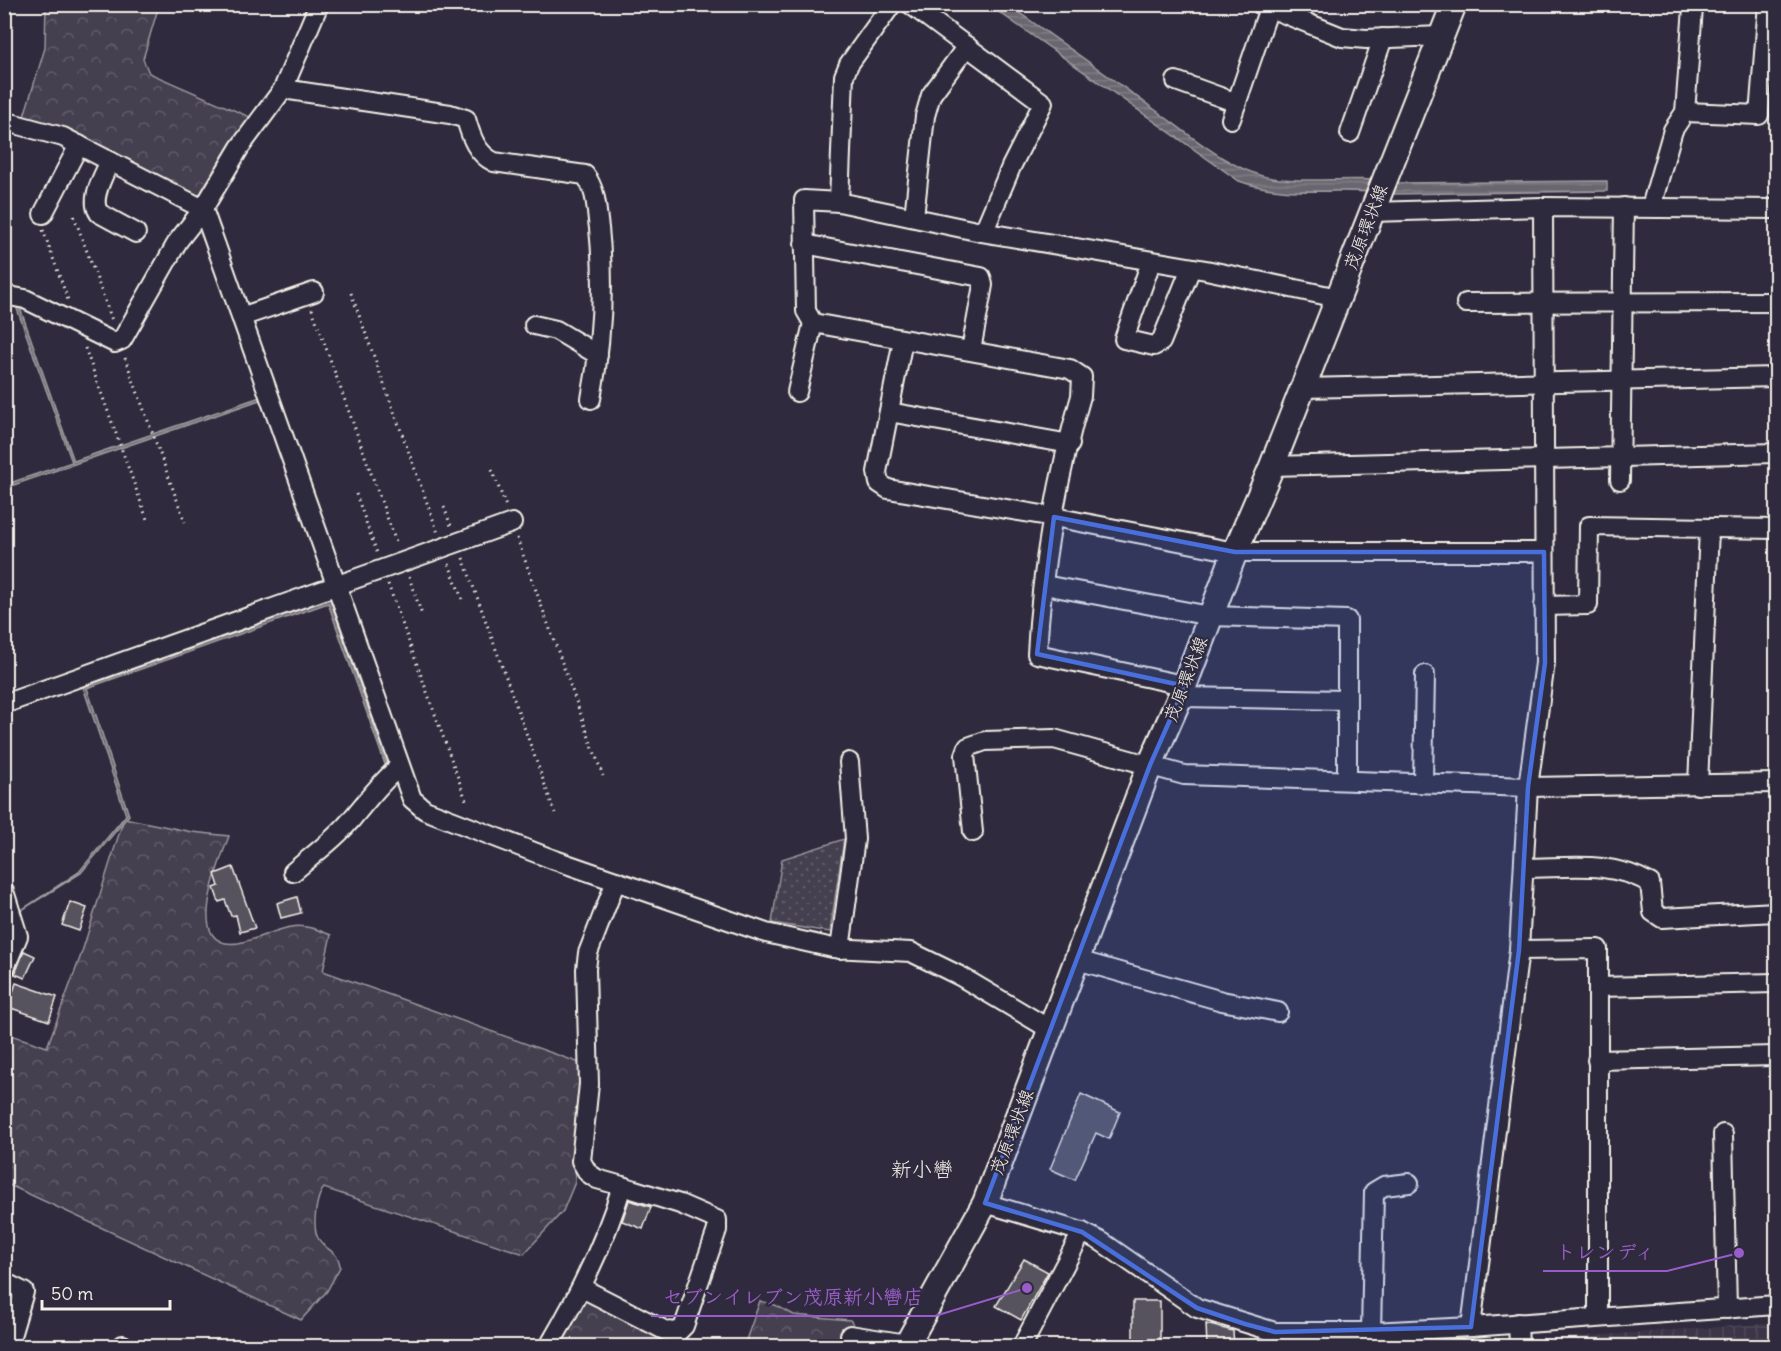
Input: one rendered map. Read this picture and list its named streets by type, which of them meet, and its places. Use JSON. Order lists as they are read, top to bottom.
{
  "streets": {
    "main road": ["茂原環状線"]
  },
  "districts": ["新小轡"],
  "places": ["トレンディ", "セブンイレブン茂原新小轡店"],
  "scale_bar": "50 m"
}
